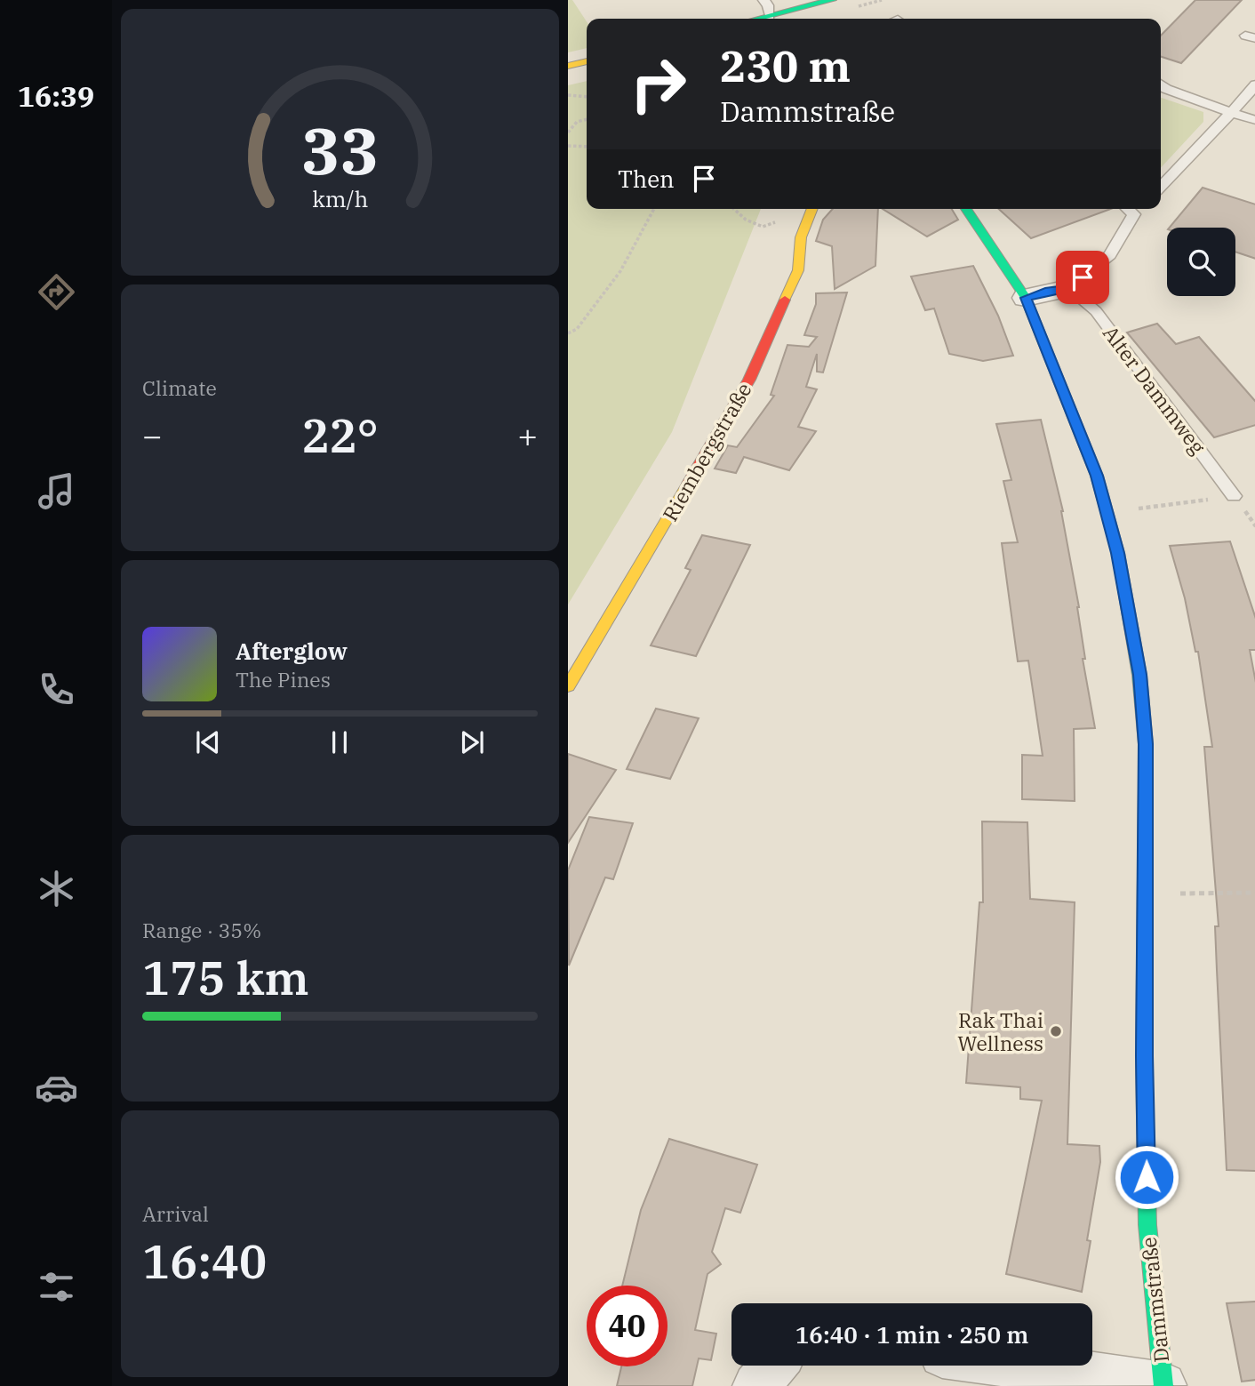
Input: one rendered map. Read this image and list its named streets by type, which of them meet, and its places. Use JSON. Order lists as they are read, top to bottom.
{
  "streets": {
    "street": ["Riembergstraße", "Dammstraße"],
    "lane": ["Alter Dammweg"]
  },
  "places": ["Rak Thai Wellness"],
  "page": {
    "tabs": "16:39",
    "turn": ["230 m", "Dammstraße"],
    "then": "Then",
    "tile": [
      "Climate",
      ["Range · 35%", "175 km"],
      ["Arrival", "16:40"]
    ],
    "heat": ["−", "22°", "+"],
    "song": ["Afterglow", "The Pines"],
    "limit": "40",
    "trip": "16:40 · 1 min · 250 m",
    "gauge": ["33", "km/h"]
  }
}
